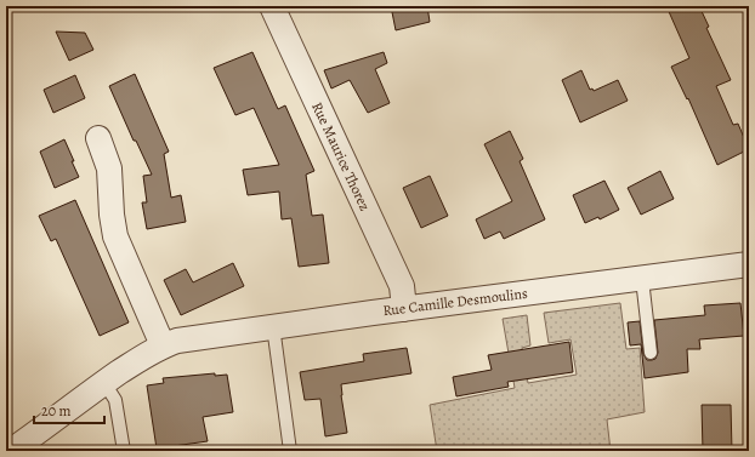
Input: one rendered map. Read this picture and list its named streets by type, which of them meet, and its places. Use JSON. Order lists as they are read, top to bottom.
{
  "streets": {
    "street": ["Rue Maurice Thorez", "Rue Camille Desmoulins"]
  },
  "crossings": [
    ["Rue Maurice Thorez", "Rue Camille Desmoulins"]
  ],
  "scale_bar": "20 m"
}
